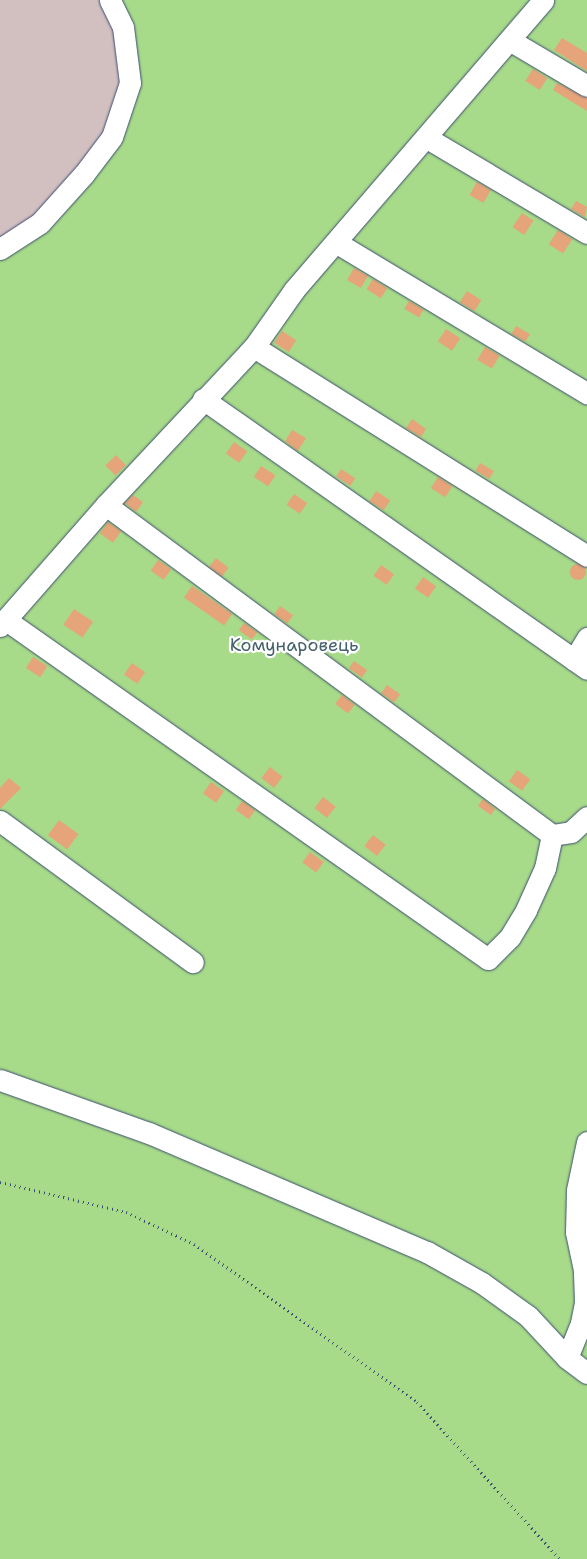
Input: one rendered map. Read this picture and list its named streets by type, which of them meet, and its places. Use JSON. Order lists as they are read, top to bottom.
{
  "parks": ["Комунаровець"]
}
